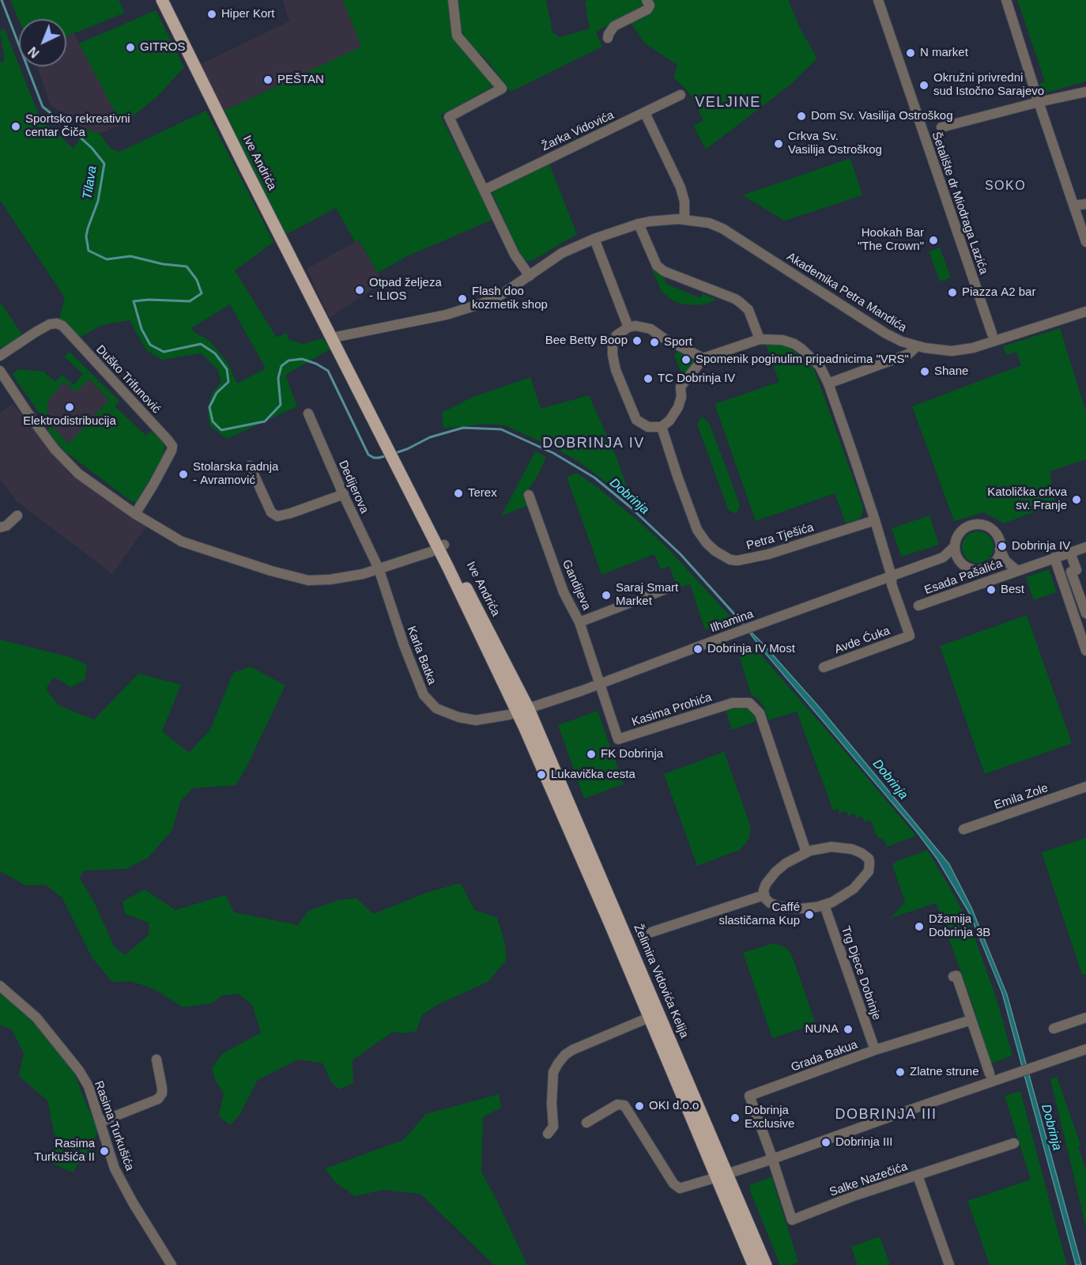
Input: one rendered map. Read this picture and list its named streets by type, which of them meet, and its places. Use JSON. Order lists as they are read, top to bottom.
{
  "streets": {
    "main road": ["Ive Andrića", "Želimira Vidovića Kelija"],
    "street": [
      "Žarka Vidovića",
      "Šetalište dr Miodraga Lazića",
      "Akademika Petra Mandića",
      "Duško Trifunović",
      "Dedijerova",
      "Petra Tješića",
      "Esada Pašalića",
      "Gandijeva",
      "Ilhamina",
      "Avde Ćuka",
      "Karla Batka",
      "Kasima Prohića",
      "Emila Zole",
      "Trg Djece Dobrinje",
      "Grada Bakua",
      "Rasima Turkušića",
      "Salke Nazečića"
    ]
  },
  "crossings": [
    ["Ive Andrića", "Ilhamina"],
    ["Ive Andrića", "Karla Batka"],
    ["Ive Andrića", "Želimira Vidovića Kelija"],
    ["Dedijerova", "Karla Batka"],
    ["Ilhamina", "Avde Ćuka"],
    ["Ilhamina", "Karla Batka"],
    ["Ilhamina", "Kasima Prohića"],
    ["Ilhamina", "Želimira Vidovića Kelija"],
    ["Karla Batka", "Želimira Vidovića Kelija"],
    ["Trg Djece Dobrinje", "Grada Bakua"],
    ["Grada Bakua", "Salke Nazečića"]
  ],
  "districts": [
    "VELJINE",
    "SOKO",
    "DOBRINJA IV",
    "DOBRINJA III"
  ],
  "water": ["Tilava", "Dobrinja"],
  "places": [
    "Hiper Kort",
    "GITROS",
    "N market",
    "PEŠTAN",
    "Okružni privredni sud Istočno Sarajevo",
    "Dom Sv. Vasilija Ostroškog",
    "Sportsko rekreativni centar Čiča",
    "Crkva Sv. Vasilija Ostroškog",
    "Hookah Bar \"The Crown\"",
    "Otpad željeza - ILIOS",
    "Piazza A2 bar",
    "Flash doo kozmetik shop",
    "Bee Betty Boop",
    "Sport",
    "Spomenik poginulim pripadnicima \"VRS\"",
    "Shane",
    "TC Dobrinja IV",
    "Elektrodistribucija",
    "Stolarska radnja - Avramović",
    "Terex",
    "Katolička crkva sv. Franje",
    "Dobrinja IV",
    "Best",
    "Saraj Smart Market",
    "Dobrinja IV Most",
    "FK Dobrinja",
    "Lukavička cesta",
    "Caffé slastičarna Kup",
    "Džamija Dobrinja 3B",
    "NUNA",
    "Zlatne strune",
    "OKI d.o.o",
    "Dobrinja Exclusive",
    "Dobrinja III",
    "Rasima Turkušića II"
  ],
  "north": "bottom left"
}
